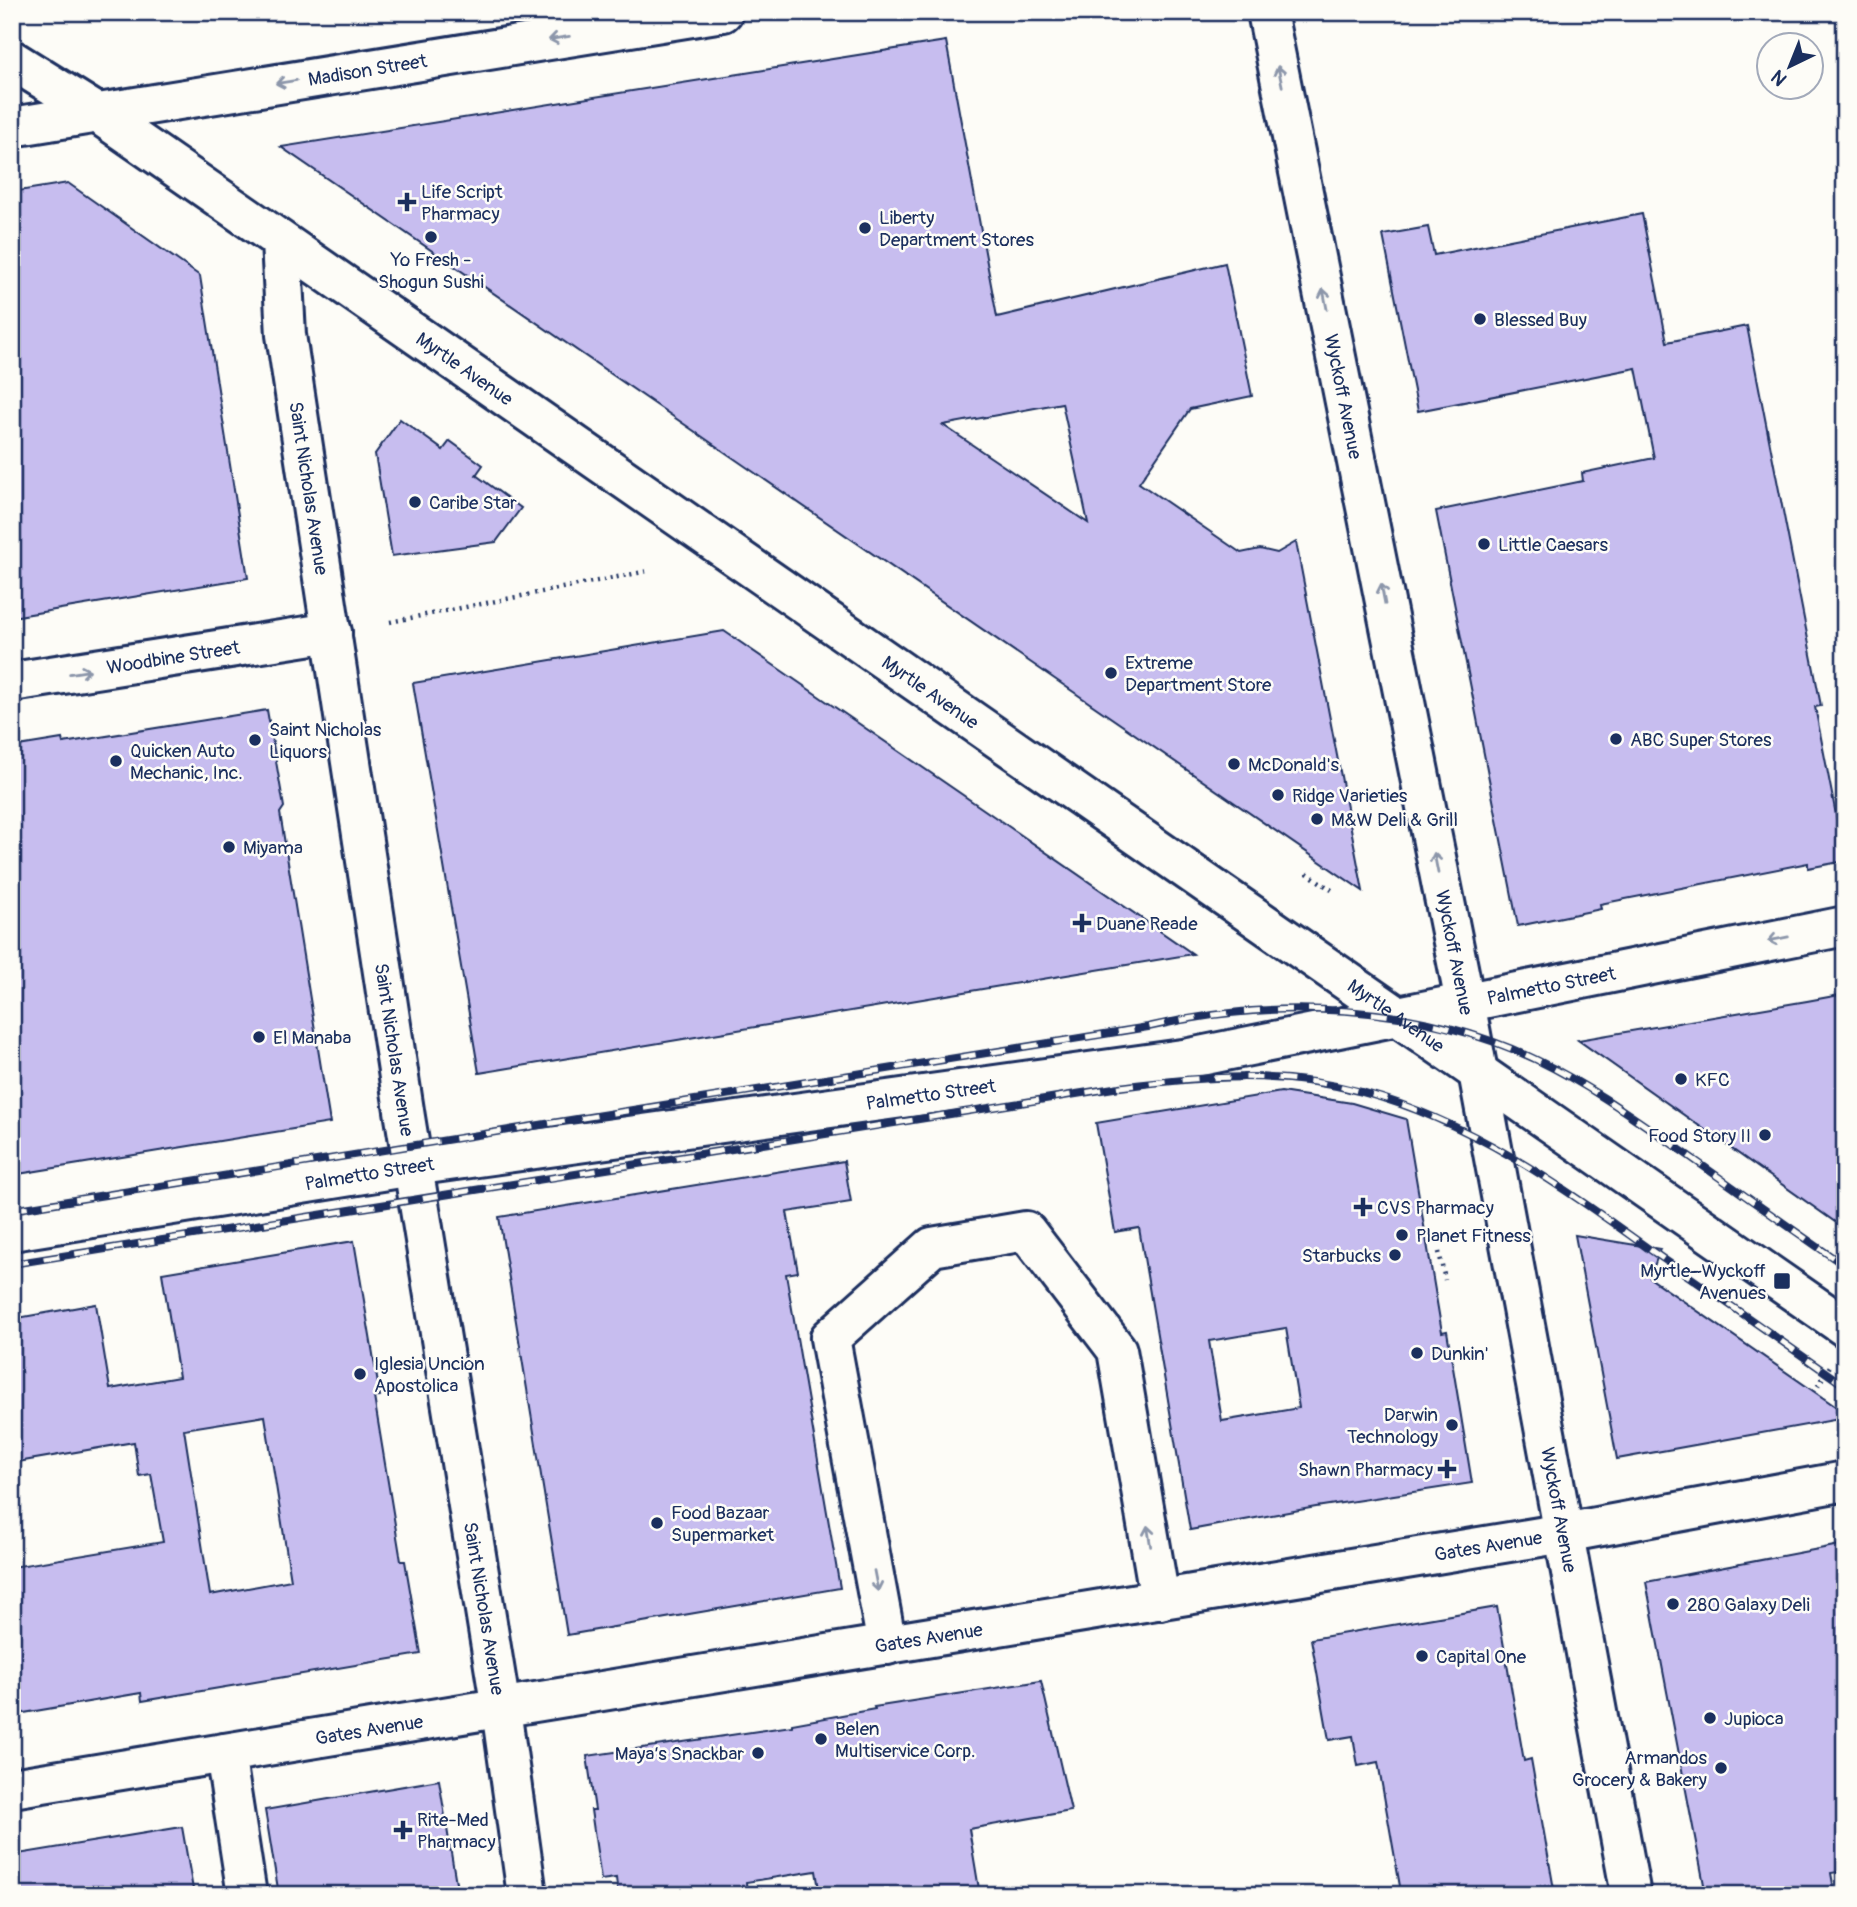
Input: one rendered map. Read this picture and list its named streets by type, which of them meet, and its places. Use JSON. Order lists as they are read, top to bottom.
{
  "streets": {
    "street": [
      "Madison Street",
      "Myrtle Avenue",
      "Wyckoff Avenue",
      "Saint Nicholas Avenue",
      "Woodbine Street",
      "Palmetto Street",
      "Gates Avenue"
    ]
  },
  "crossings": [
    ["Madison Street", "Myrtle Avenue"],
    ["Myrtle Avenue", "Wyckoff Avenue"],
    ["Myrtle Avenue", "Saint Nicholas Avenue"],
    ["Myrtle Avenue", "Palmetto Street"],
    ["Wyckoff Avenue", "Palmetto Street"],
    ["Wyckoff Avenue", "Gates Avenue"],
    ["Saint Nicholas Avenue", "Woodbine Street"],
    ["Saint Nicholas Avenue", "Palmetto Street"],
    ["Saint Nicholas Avenue", "Gates Avenue"]
  ],
  "one_way": ["Madison Street", "Wyckoff Avenue", "Woodbine Street"],
  "places": {
    "health": [
      "Life Script Pharmacy",
      "Duane Reade",
      "CVS Pharmacy",
      "Shawn Pharmacy",
      "Rite-Med Pharmacy"
    ],
    "other": [
      "Liberty Department Stores",
      "Yo Fresh - Shogun Sushi",
      "Blessed Buy",
      "Caribe Star",
      "Little Caesars",
      "Extreme Department Store",
      "ABC Super Stores",
      "Saint Nicholas Liquors",
      "Quicken Auto Mechanic, Inc.",
      "McDonald's",
      "Ridge Varieties",
      "M&W Deli & Grill",
      "Miyama",
      "El Manaba",
      "KFC",
      "Food Story II",
      "Planet Fitness",
      "Starbucks",
      "Dunkin'",
      "Iglesia Uncion Apostolica",
      "Darwin Technology",
      "Food Bazaar Supermarket",
      "280 Galaxy Deli",
      "Capital One",
      "Jupioca",
      "Belen Multiservice Corp.",
      "Maya’s Snackbar",
      "Armandos Grocery & Bakery"
    ],
    "transit": ["Myrtle–Wyckoff Avenues"]
  },
  "north": "bottom left"
}
